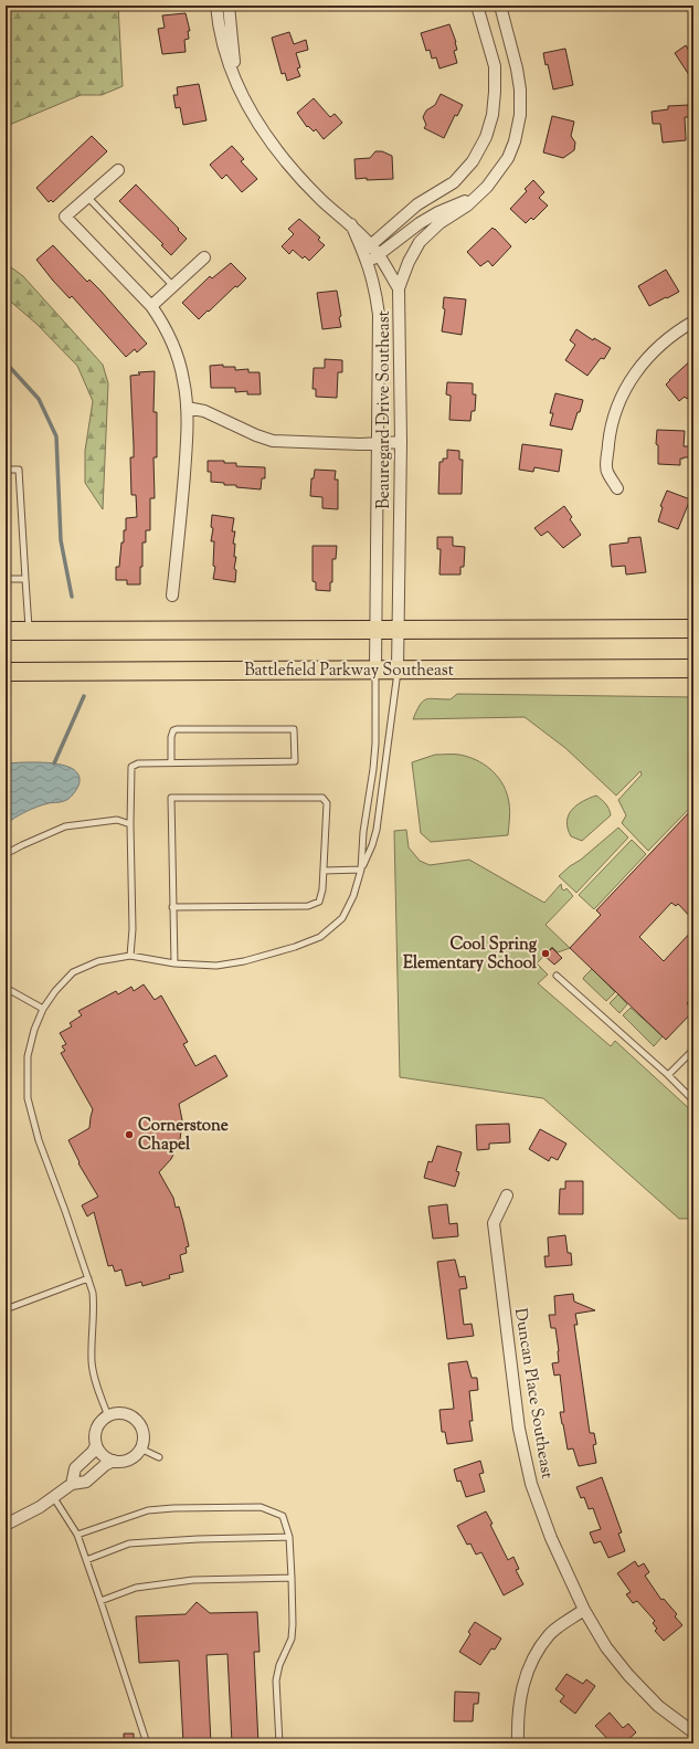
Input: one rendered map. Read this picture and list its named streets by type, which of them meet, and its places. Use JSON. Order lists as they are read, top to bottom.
{
  "streets": {
    "main road": ["Battlefield Parkway Southeast"],
    "street": ["Beauregard Drive Southeast", "Duncan Place Southeast"]
  },
  "crossings": [
    ["Beauregard Drive Southeast", "Battlefield Parkway Southeast"]
  ],
  "places": ["Cool Spring Elementary School", "Cornerstone Chapel"]
}
